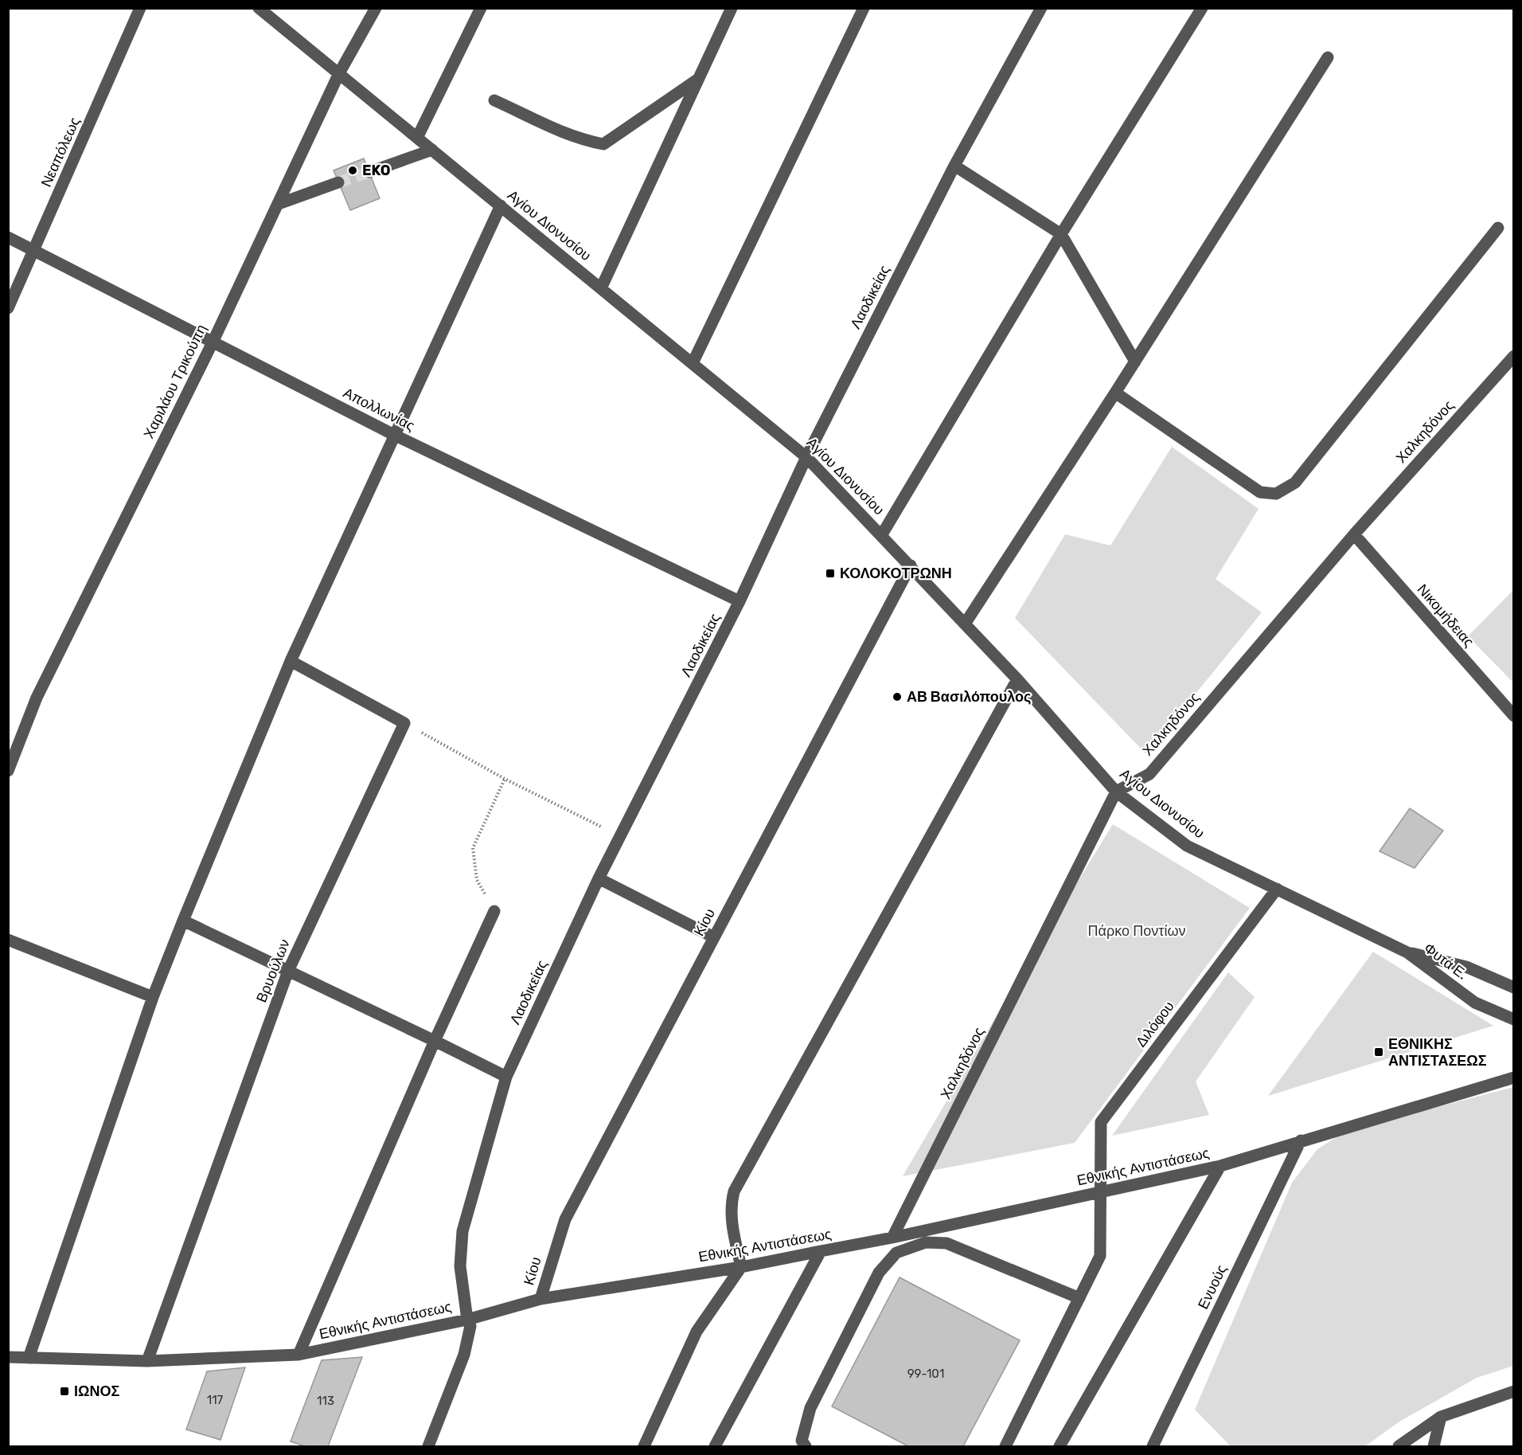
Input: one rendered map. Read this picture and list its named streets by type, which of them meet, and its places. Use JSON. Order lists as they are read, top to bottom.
{
  "streets": {
    "street": [
      "Νεαπόλεως",
      "Αγίου Διονυσίου",
      "Λαοδικείας",
      "Χαριλάου Τρικούπη",
      "Απολλωνίας",
      "Χαλκηδόνος",
      "Νικομήδειας",
      "Κίου",
      "Φυτά Ε.",
      "Βρυούλων",
      "Διλόφου",
      "Εθνικής Αντιστάσεως",
      "Ενυούς"
    ]
  },
  "crossings": [
    ["Νεαπόλεως", "Απολλωνίας"],
    ["Αγίου Διονυσίου", "Λαοδικείας"],
    ["Αγίου Διονυσίου", "Χαριλάου Τρικούπη"],
    ["Αγίου Διονυσίου", "Χαλκηδόνος"],
    ["Αγίου Διονυσίου", "Κίου"],
    ["Αγίου Διονυσίου", "Φυτά Ε."],
    ["Αγίου Διονυσίου", "Διλόφου"],
    ["Λαοδικείας", "Απολλωνίας"],
    ["Λαοδικείας", "Εθνικής Αντιστάσεως"],
    ["Χαριλάου Τρικούπη", "Απολλωνίας"],
    ["Χαλκηδόνος", "Νικομήδειας"],
    ["Χαλκηδόνος", "Εθνικής Αντιστάσεως"],
    ["Κίου", "Εθνικής Αντιστάσεως"],
    ["Βρυούλων", "Εθνικής Αντιστάσεως"],
    ["Διλόφου", "Εθνικής Αντιστάσεως"],
    ["Εθνικής Αντιστάσεως", "Ενυούς"]
  ],
  "parks": ["Πάρκο Ποντίων"],
  "places": {
    "other": ["EKO", "ΑΒ Βασιλόπουλος"],
    "transit": ["ΚΟΛΟΚΟΤΡΩΝΗ", "ΕΘΝΙΚΗΣ ΑΝΤΙΣΤΑΣΕΩΣ", "ΙΩΝΟΣ"]
  },
  "house_numbers": ["99-101", "117", "113"]
}
